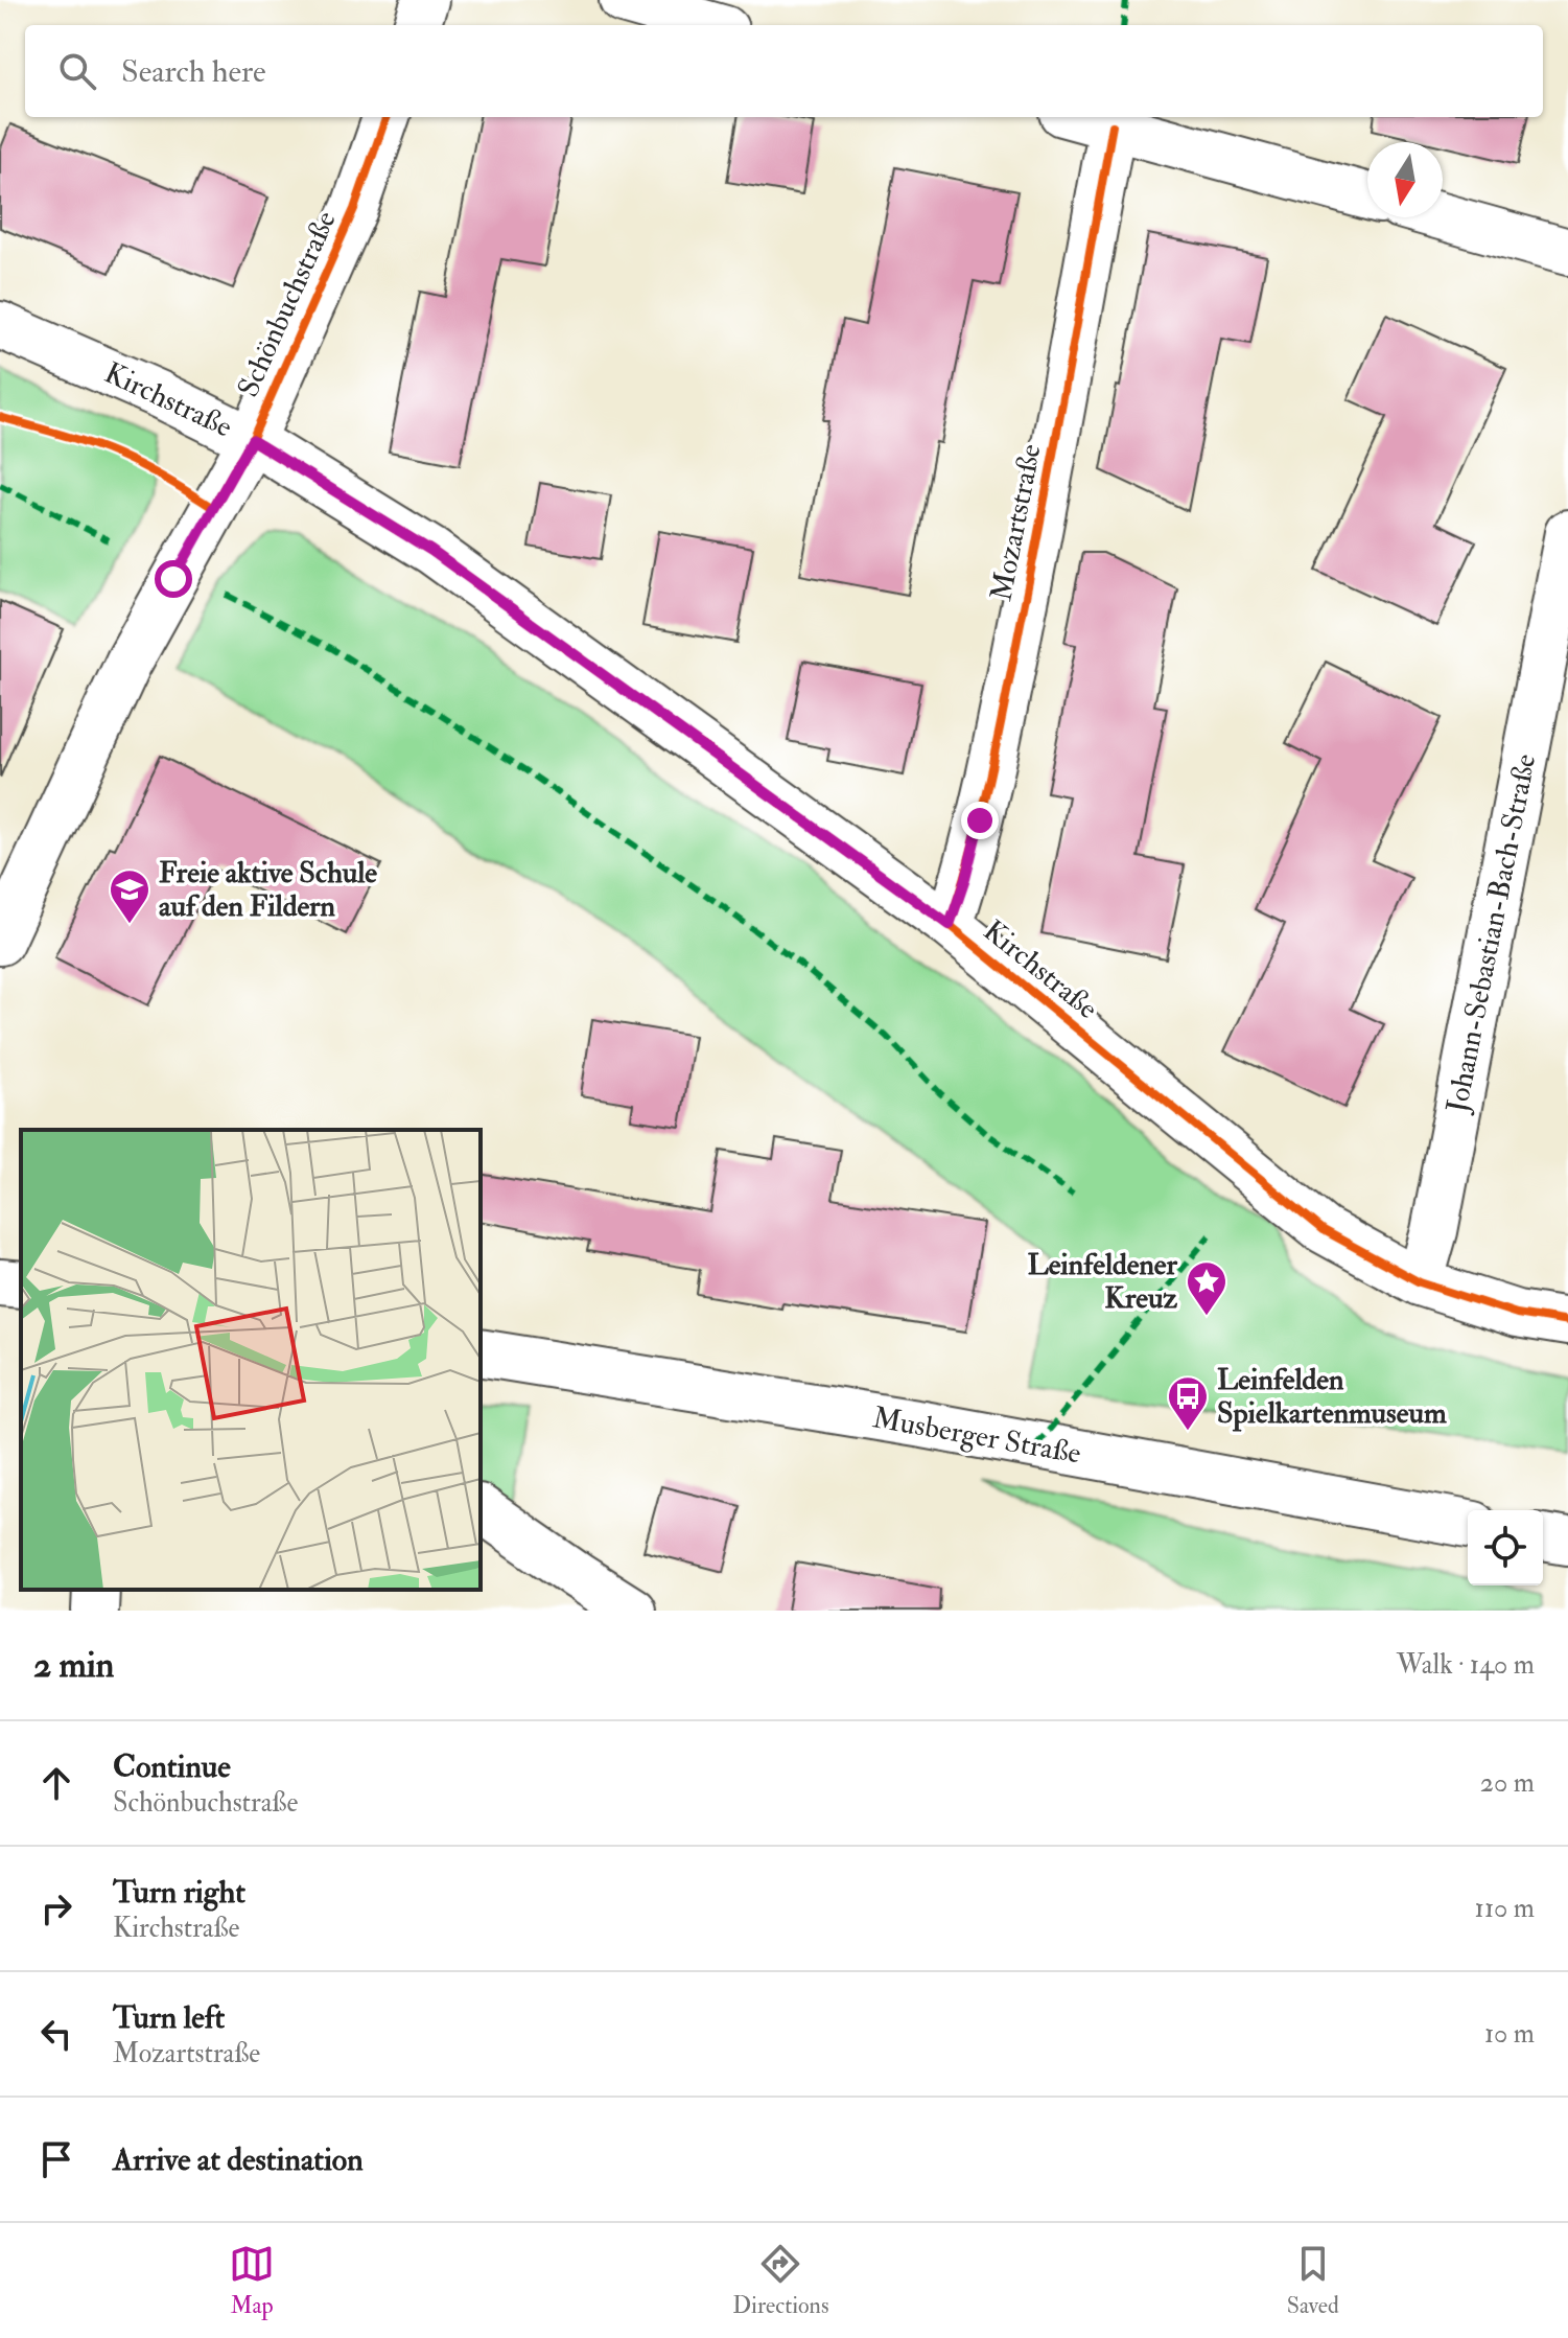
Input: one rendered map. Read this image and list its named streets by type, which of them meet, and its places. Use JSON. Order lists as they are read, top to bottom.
{
  "streets": {
    "street": [
      "Schönbuchstraße",
      "Kirchstraße",
      "Mozartstraße",
      "Johann-Sebastian-Bach-Straße",
      "Musberger Straße"
    ]
  },
  "crossings": [
    ["Schönbuchstraße", "Kirchstraße"],
    ["Kirchstraße", "Mozartstraße"],
    ["Kirchstraße", "Johann-Sebastian-Bach-Straße"]
  ],
  "places": {
    "school or university": ["Freie aktive Schule auf den Fildern"],
    "place": ["Leinfeldener Kreuz"],
    "bus stop": ["Leinfelden Spielkartenmuseum"]
  },
  "north": "bottom",
  "page": {
    "search": "Search here",
    "heading": ["2 min", "Walk · 140 m"],
    "list": [
      ["Continue", "Schönbuchstraße", "20 m"],
      ["Turn right", "Kirchstraße", "110 m"],
      ["Turn left", "Mozartstraße", "10 m"],
      "Arrive at destination"
    ],
    "nav": ["Map", "Directions", "Saved"]
  }
}
